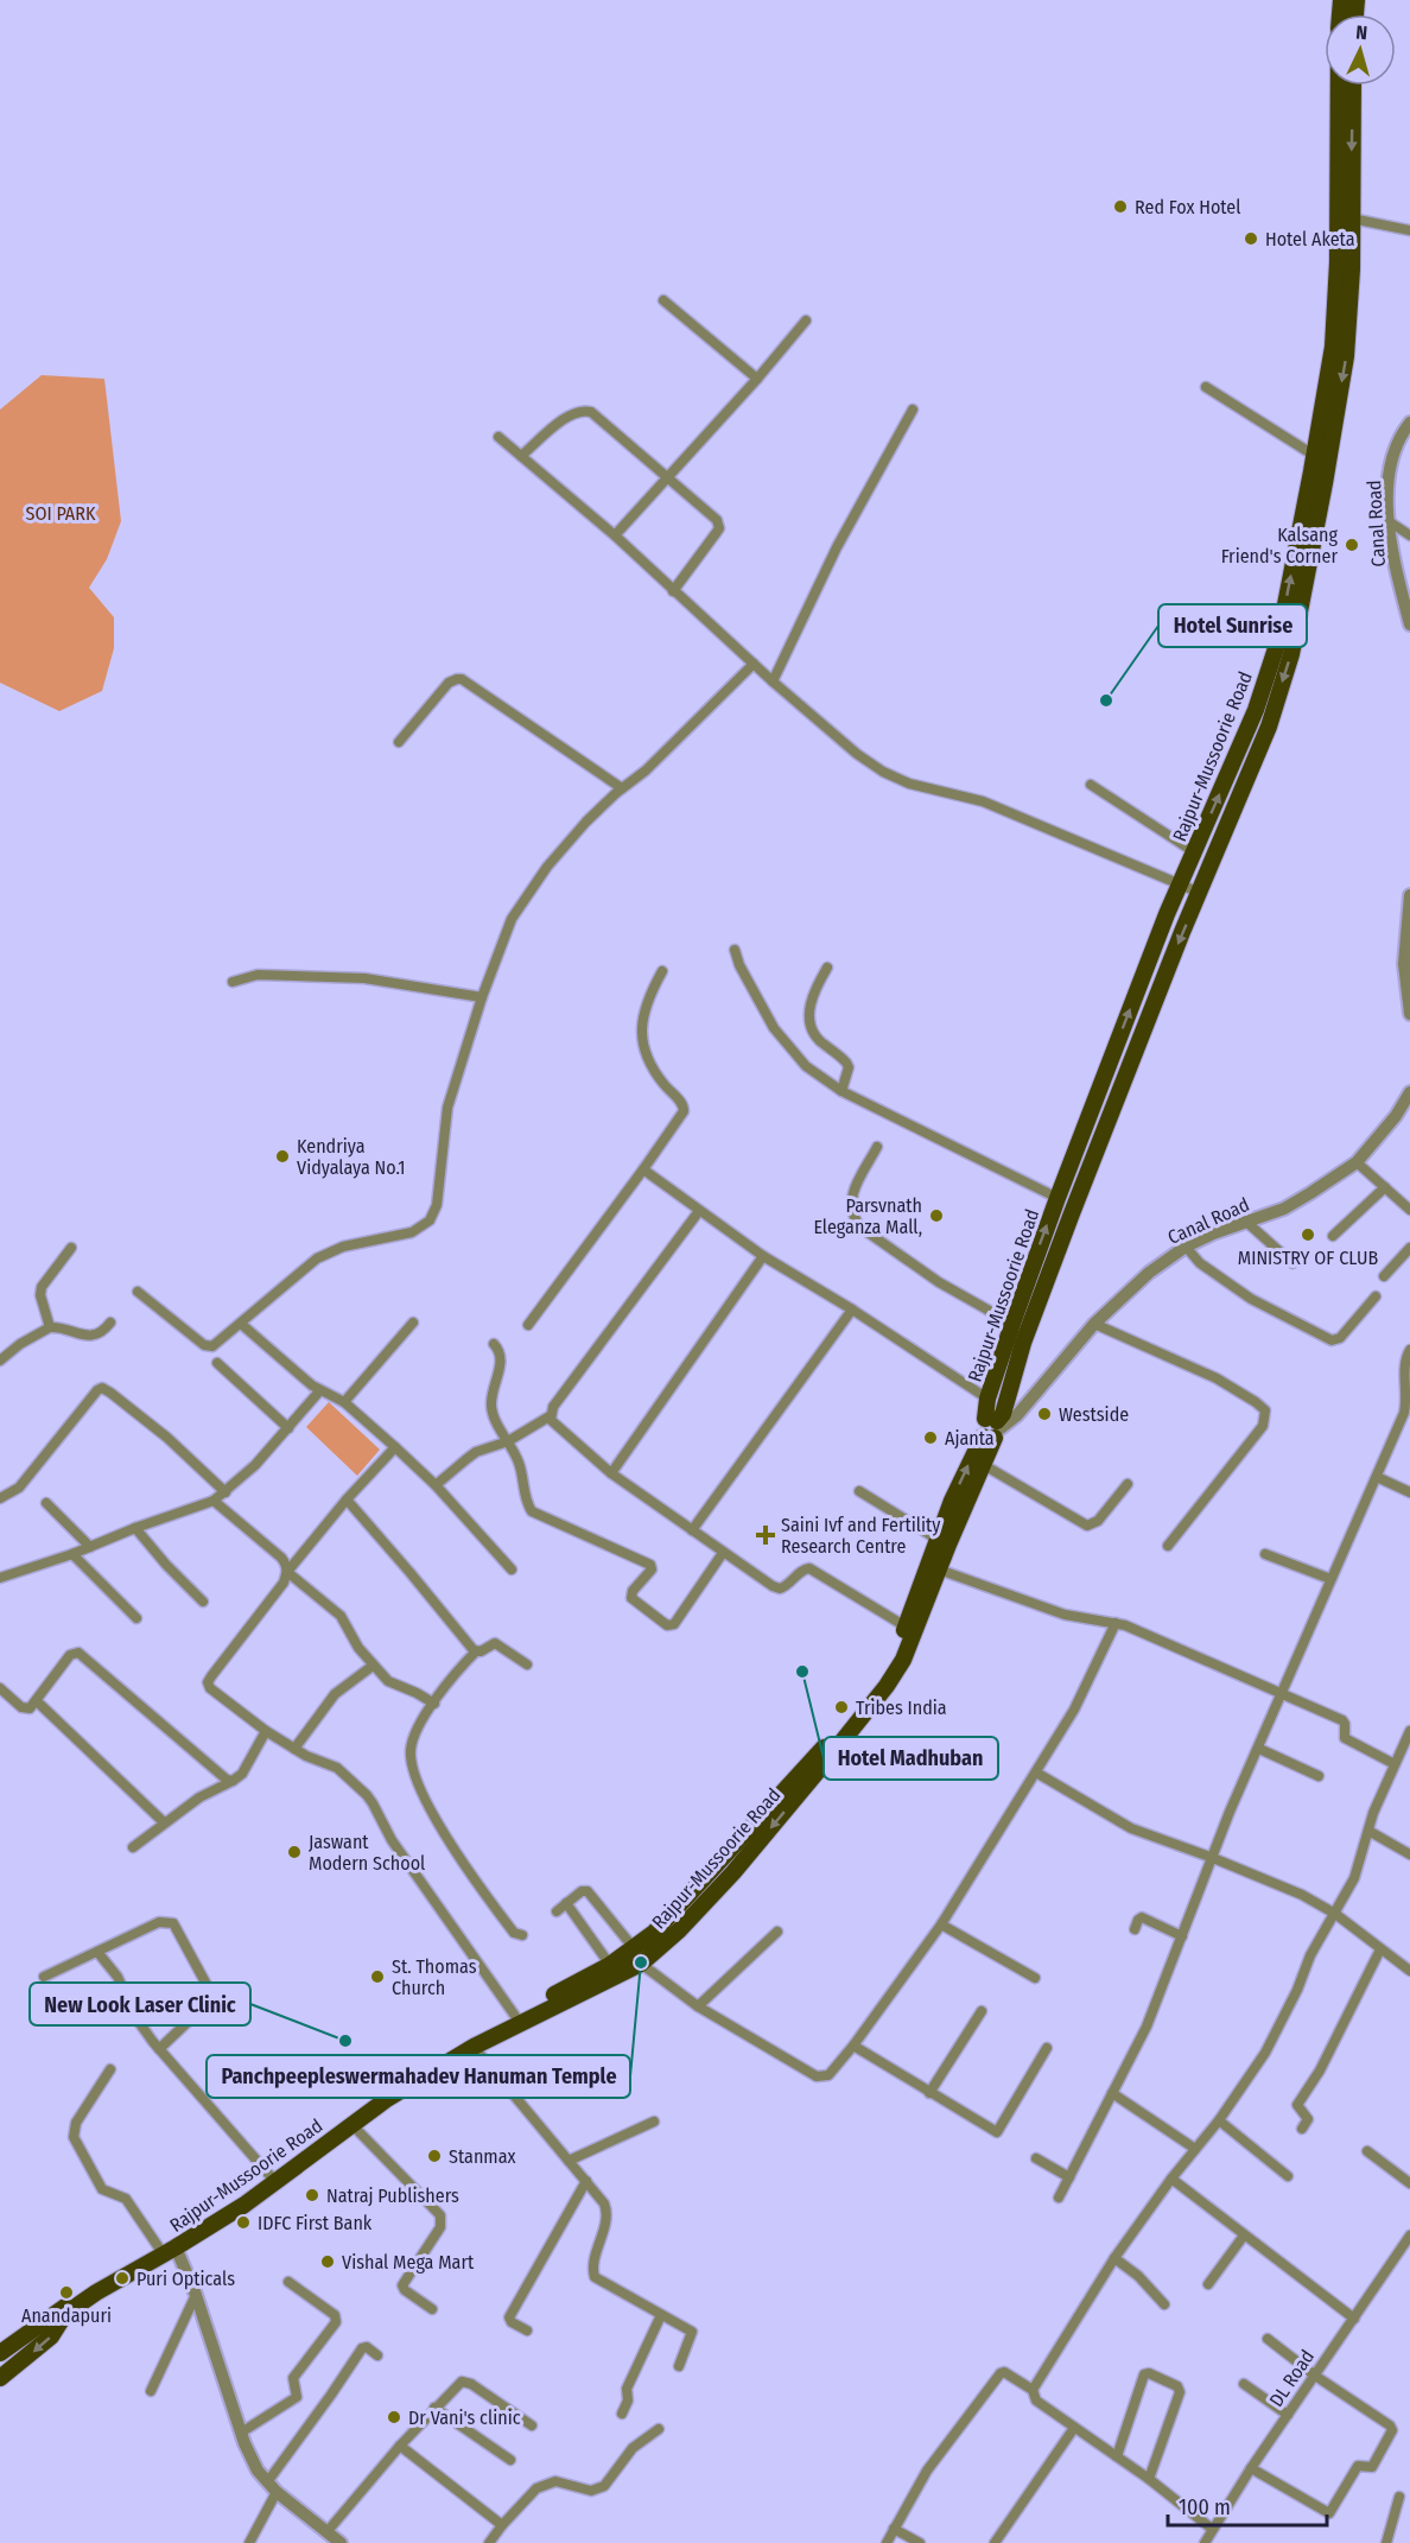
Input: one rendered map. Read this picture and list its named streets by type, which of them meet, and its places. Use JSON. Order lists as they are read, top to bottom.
{
  "streets": {
    "main road": ["Rajpur-Mussoorie Road"],
    "street": ["Canal Road", "DL Road"]
  },
  "crossings": [
    ["Canal Road", "Rajpur-Mussoorie Road"]
  ],
  "parks": ["SOI PARK"],
  "places": {
    "other": [
      "Red Fox Hotel",
      "Hotel Aketa",
      "Kalsang Friend's Corner",
      "Hotel Sunrise",
      "Kendriya Vidyalaya No.1",
      "Parsvnath Eleganza Mall,",
      "MINISTRY OF CLUB",
      "Westside",
      "Ajanta",
      "Hotel Madhuban",
      "Tribes India",
      "Jaswant Modern School",
      "Panchpeepleswermahadev Hanuman Temple",
      "St. Thomas Church",
      "New Look Laser Clinic",
      "Stanmax",
      "Natraj Publishers",
      "IDFC First Bank",
      "Vishal Mega Mart",
      "Puri Opticals",
      "Anandapuri",
      "Dr Vani's clinic"
    ],
    "health": ["Saini Ivf and Fertility Research Centre"]
  },
  "scale_bar": "100 m",
  "north": "top"
}
